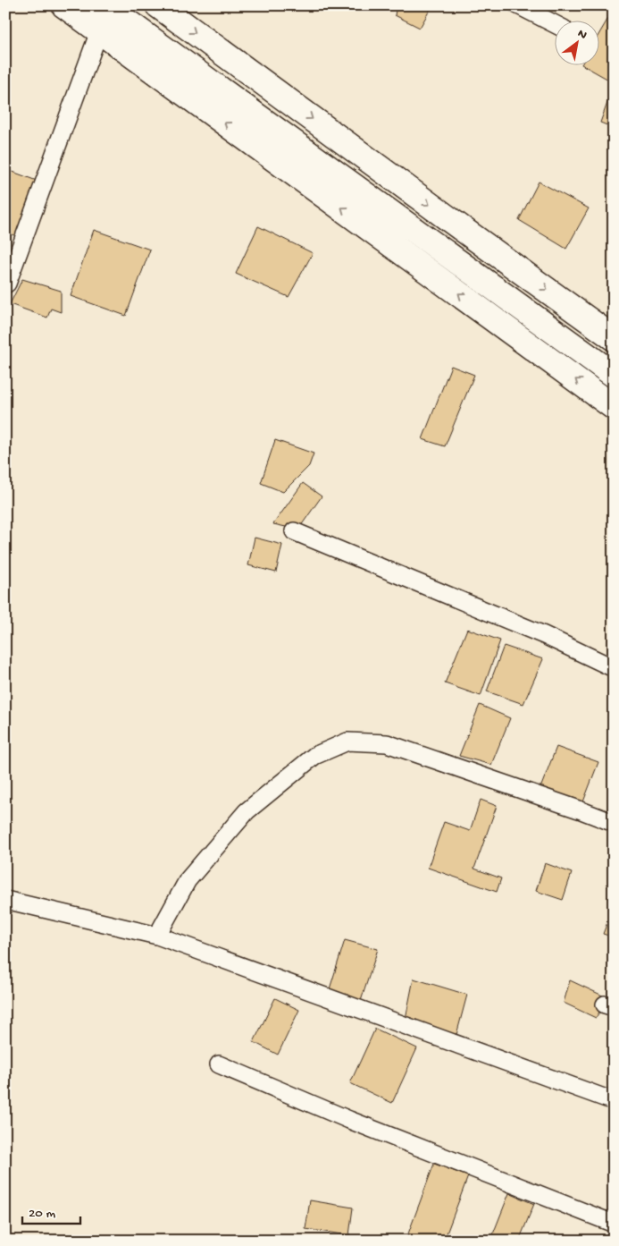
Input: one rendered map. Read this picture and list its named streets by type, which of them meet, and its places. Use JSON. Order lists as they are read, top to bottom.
{
  "scale_bar": "20 m",
  "north": "top right"
}
